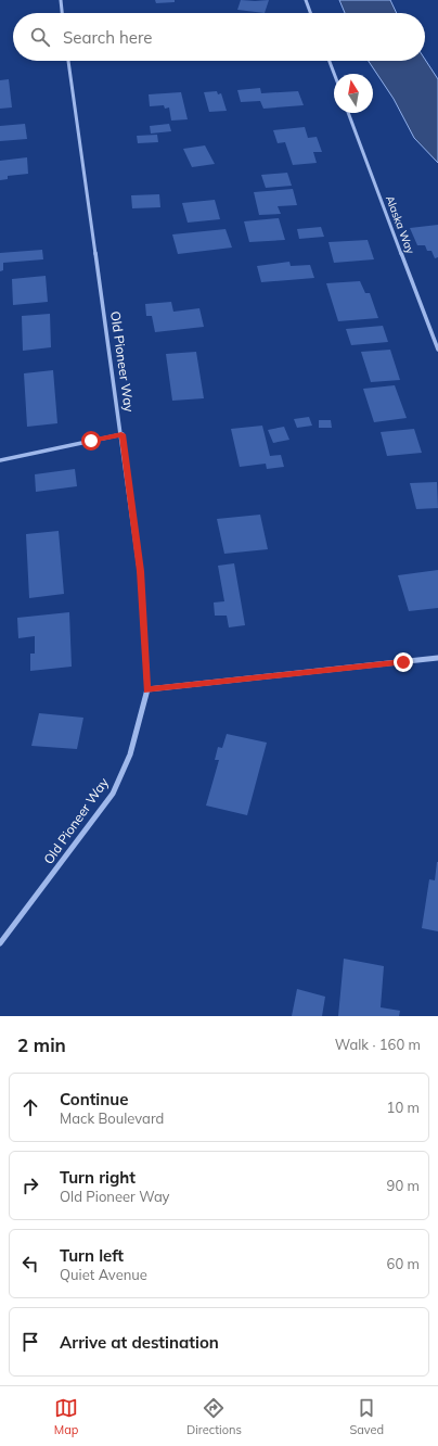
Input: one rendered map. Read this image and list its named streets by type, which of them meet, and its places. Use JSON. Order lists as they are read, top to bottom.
{
  "streets": {
    "street": ["Alaska Way", "Old Pioneer Way"]
  },
  "north": "top",
  "page": {
    "search": "Search here",
    "heading": ["2 min", "Walk · 160 m"],
    "list": [
      ["Continue", "Mack Boulevard", "10 m"],
      ["Turn right", "Old Pioneer Way", "90 m"],
      ["Turn left", "Quiet Avenue", "60 m"],
      "Arrive at destination"
    ],
    "nav": ["Map", "Directions", "Saved"]
  }
}
